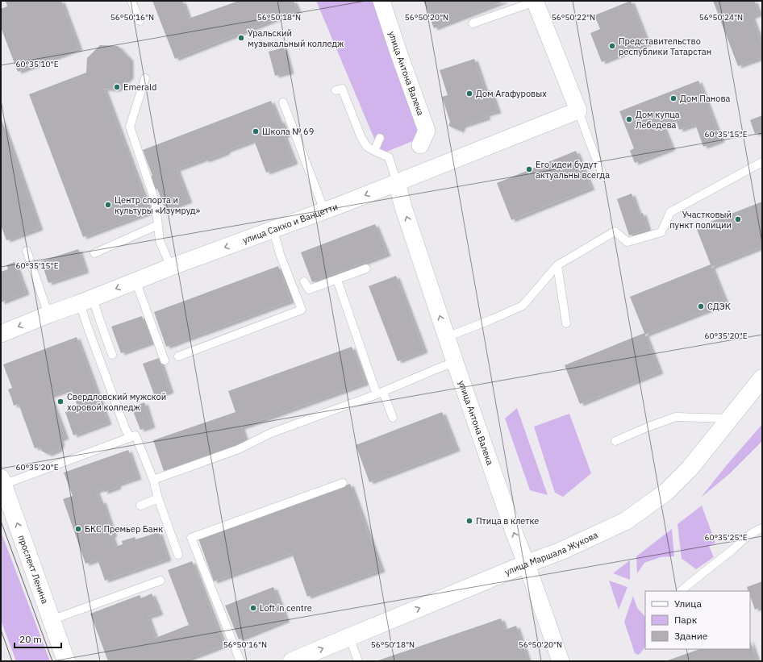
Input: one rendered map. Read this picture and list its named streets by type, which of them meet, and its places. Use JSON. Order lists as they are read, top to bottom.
{
  "streets": {
    "street": [
      "улица Антона Валека",
      "улица Сакко и Ванцетти",
      "улица Маршала Жукова",
      "проспект Ленина"
    ]
  },
  "crossings": [
    ["улица Антона Валека", "улица Сакко и Ванцетти"],
    ["улица Антона Валека", "улица Маршала Жукова"]
  ],
  "one_way": [
    "улица Антона Валека",
    "улица Сакко и Ванцетти",
    "улица Маршала Жукова",
    "проспект Ленина"
  ],
  "places": [
    "Уральский музыкальный колледж",
    "Представительство республики Татарстан",
    "Emerald",
    "Дом Агафуровых",
    "Дом Панова",
    "Дом купца Лебедева",
    "Школа № 69",
    "Его идеи будут актуальны всегда",
    "Центр спорта и культуры «Изумруд»",
    "Участковый пункт полиции",
    "СДЭК",
    "Свердловский мужской хоровой колледж",
    "Птица в клетке",
    "БКС Премьер Банк",
    "Loft in centre"
  ],
  "legend": ["Улица", "Парк", "Здание"],
  "scale_bar": "20 m",
  "coordinates": [
    "56°50'16\"N",
    "56°50'18\"N",
    "56°50'20\"N",
    "56°50'22\"N",
    "56°50'24\"N",
    "60°35'10\"E",
    "60°35'15\"E",
    "60°35'20\"E",
    "60°35'25\"E"
  ]
}
